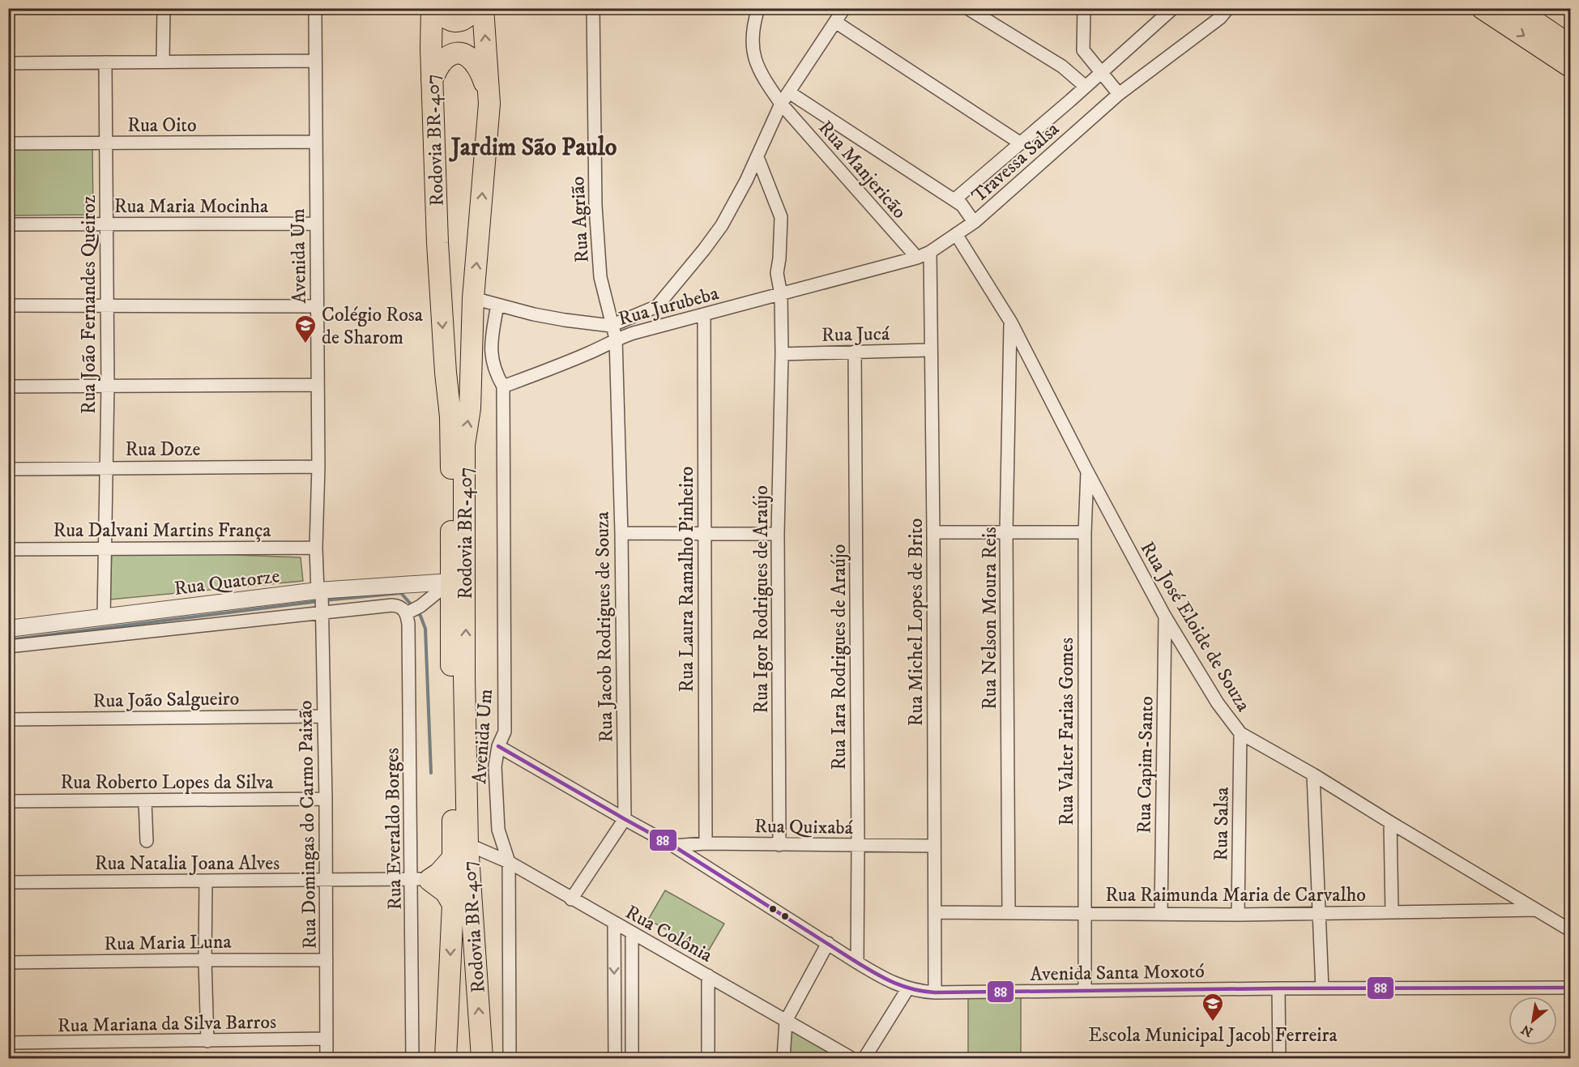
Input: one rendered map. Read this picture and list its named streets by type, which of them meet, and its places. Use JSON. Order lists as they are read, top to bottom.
{
  "streets": {
    "main road": ["Rodovia BR-407"],
    "street": [
      "Rua Oito",
      "Travessa Salsa",
      "Rua Manjericão",
      "Rua Maria Mocinha",
      "Rua Agrião",
      "Avenida Um",
      "Rua João Fernandes Queiroz",
      "Rua Jurubeba",
      "Rua Jucá",
      "Rua Doze",
      "Rua Dalvani Martins França",
      "Rua Laura Ramalho Pinheiro",
      "Rua Quatorze",
      "Rua Igor Rodrigues de Araújo",
      "Rua Nelson Moura Reis",
      "Rua Michel Lopes de Brito",
      "Rua José Eloide de Souza",
      "Rua Jacob Rodrigues de Souza",
      "Rua Iara Rodrigues de Araújo",
      "Rua João Salgueiro",
      "Rua Valter Farias Gomes",
      "Rua Capim-Santo",
      "Rua Roberto Lopes da Silva",
      "Rua Salsa",
      "Rua Domingas do Carmo Paixão",
      "Rua Quixabá",
      "Rua Everaldo Borges",
      "Rua Natalia Joana Alves",
      "Rua Raimunda Maria de Carvalho",
      "Rua Colônia",
      "Rua Maria Luna",
      "Avenida Santa Moxotó",
      "Rua Mariana da Silva Barros"
    ]
  },
  "crossings": [
    ["Rua Oito", "Avenida Um"],
    ["Rua Oito", "Rua João Fernandes Queiroz"],
    ["Rodovia BR-407", "Rua Quatorze"],
    ["Rodovia BR-407", "Rua Colônia"],
    ["Travessa Salsa", "Rua Jurubeba"],
    ["Travessa Salsa", "Rua Michel Lopes de Brito"],
    ["Travessa Salsa", "Rua José Eloide de Souza"],
    ["Rua Manjericão", "Rua Jurubeba"],
    ["Rua Maria Mocinha", "Avenida Um"],
    ["Rua Maria Mocinha", "Rua João Fernandes Queiroz"],
    ["Rua Agrião", "Rua Jurubeba"],
    ["Rua Agrião", "Rua Jacob Rodrigues de Souza"],
    ["Avenida Um", "Rua Jurubeba"],
    ["Avenida Um", "Rua Doze"],
    ["Avenida Um", "Rua Dalvani Martins França"],
    ["Avenida Um", "Rua Quatorze"],
    ["Avenida Um", "Rua Domingas do Carmo Paixão"],
    ["Avenida Um", "Rua Colônia"],
    ["Avenida Um", "Avenida Santa Moxotó"],
    ["Rua João Fernandes Queiroz", "Rua Doze"],
    ["Rua João Fernandes Queiroz", "Rua Dalvani Martins França"],
    ["Rua João Fernandes Queiroz", "Rua Quatorze"],
    ["Rua Jurubeba", "Rua Laura Ramalho Pinheiro"],
    ["Rua Jurubeba", "Rua Igor Rodrigues de Araújo"],
    ["Rua Jurubeba", "Rua Michel Lopes de Brito"],
    ["Rua Jurubeba", "Rua Jacob Rodrigues de Souza"],
    ["Rua Jucá", "Rua Igor Rodrigues de Araújo"],
    ["Rua Jucá", "Rua Michel Lopes de Brito"],
    ["Rua Jucá", "Rua Iara Rodrigues de Araújo"],
    ["Rua Laura Ramalho Pinheiro", "Rua Quixabá"],
    ["Rua Quatorze", "Rua Domingas do Carmo Paixão"],
    ["Rua Igor Rodrigues de Araújo", "Rua Quixabá"],
    ["Rua Nelson Moura Reis", "Rua José Eloide de Souza"],
    ["Rua Nelson Moura Reis", "Rua Raimunda Maria de Carvalho"],
    ["Rua Michel Lopes de Brito", "Rua Quixabá"],
    ["Rua Michel Lopes de Brito", "Rua Raimunda Maria de Carvalho"],
    ["Rua Michel Lopes de Brito", "Avenida Santa Moxotó"],
    ["Rua José Eloide de Souza", "Rua Valter Farias Gomes"],
    ["Rua José Eloide de Souza", "Rua Capim-Santo"],
    ["Rua José Eloide de Souza", "Rua Salsa"],
    ["Rua José Eloide de Souza", "Rua Raimunda Maria de Carvalho"],
    ["Rua Jacob Rodrigues de Souza", "Avenida Santa Moxotó"],
    ["Rua Iara Rodrigues de Araújo", "Rua Quixabá"],
    ["Rua Iara Rodrigues de Araújo", "Avenida Santa Moxotó"],
    ["Rua João Salgueiro", "Rua Domingas do Carmo Paixão"],
    ["Rua Valter Farias Gomes", "Rua Raimunda Maria de Carvalho"],
    ["Rua Valter Farias Gomes", "Avenida Santa Moxotó"],
    ["Rua Capim-Santo", "Rua Raimunda Maria de Carvalho"],
    ["Rua Roberto Lopes da Silva", "Rua Domingas do Carmo Paixão"],
    ["Rua Salsa", "Rua Raimunda Maria de Carvalho"],
    ["Rua Domingas do Carmo Paixão", "Rua Natalia Joana Alves"],
    ["Rua Domingas do Carmo Paixão", "Rua Maria Luna"],
    ["Rua Domingas do Carmo Paixão", "Rua Mariana da Silva Barros"],
    ["Rua Quixabá", "Avenida Santa Moxotó"],
    ["Rua Everaldo Borges", "Rua Natalia Joana Alves"]
  ],
  "districts": ["Jardim São Paulo"],
  "places": {
    "school or university": ["Colégio Rosa de Sharom", "Escola Municipal Jacob Ferreira"]
  },
  "lines": ["transit line 88"],
  "north": "bottom left"
}
